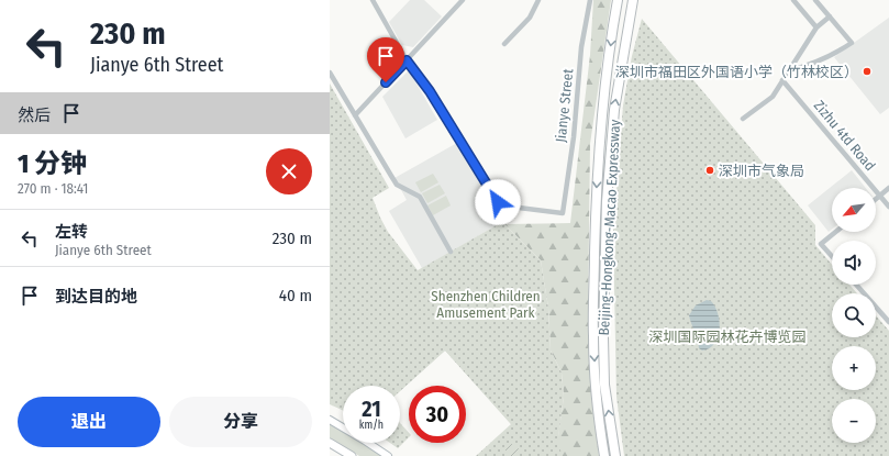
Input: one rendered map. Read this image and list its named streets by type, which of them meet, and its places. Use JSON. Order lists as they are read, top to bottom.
{
  "streets": {
    "highway": ["Beijing-Hongkong-Macao Expressway"],
    "street": ["Jianye Street", "Zizhu 4td Road"]
  },
  "parks": ["Shenzhen Children Amusement Park", "深圳国际园林花卉博览园"],
  "places": ["深圳市福田区外国语小学（竹林校区）", "深圳市气象局"],
  "north": "bottom left",
  "page": {
    "turn": ["230 m", "Jianye 6th Street"],
    "then": "然后",
    "heading": ["1 分钟", "270 m · 18:41"],
    "map_buttons": ["+", "−"],
    "list": [
      {
        "name": "左转",
        "note": "Jianye 6th Street",
        "value": "230 m"
      },
      {
        "name": "到达目的地",
        "value": "40 m"
      }
    ],
    "speed": "21 km/h",
    "limit": "30",
    "buttons": ["退出", "分享"]
  }
}
